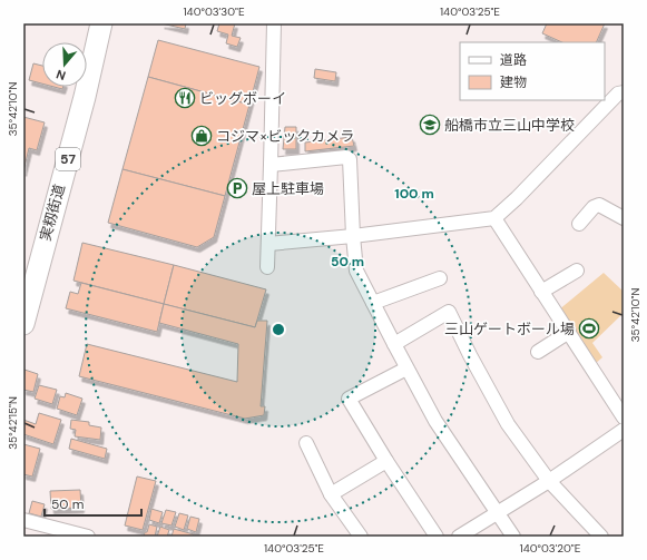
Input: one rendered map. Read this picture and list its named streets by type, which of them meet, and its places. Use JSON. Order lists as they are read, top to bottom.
{
  "streets": {
    "main road": ["57", "実籾街道"]
  },
  "places": {
    "restaurant": ["ビッグボーイ"],
    "school or university": ["船橋市立三山中学校"],
    "shop": ["コジマ×ビックカメラ"],
    "parking": ["屋上駐車場"],
    "sports": ["三山ゲートボール場"]
  },
  "legend": ["道路", "建物"],
  "scale_bar": "50 m",
  "north": "bottom",
  "coordinates": [
    "140°03'30\"E",
    "140°03'25\"E",
    "35°42'10\"N",
    "35°42'15\"N",
    "140°03'20\"E"
  ],
  "rings": ["100 m", "50 m"]
}
